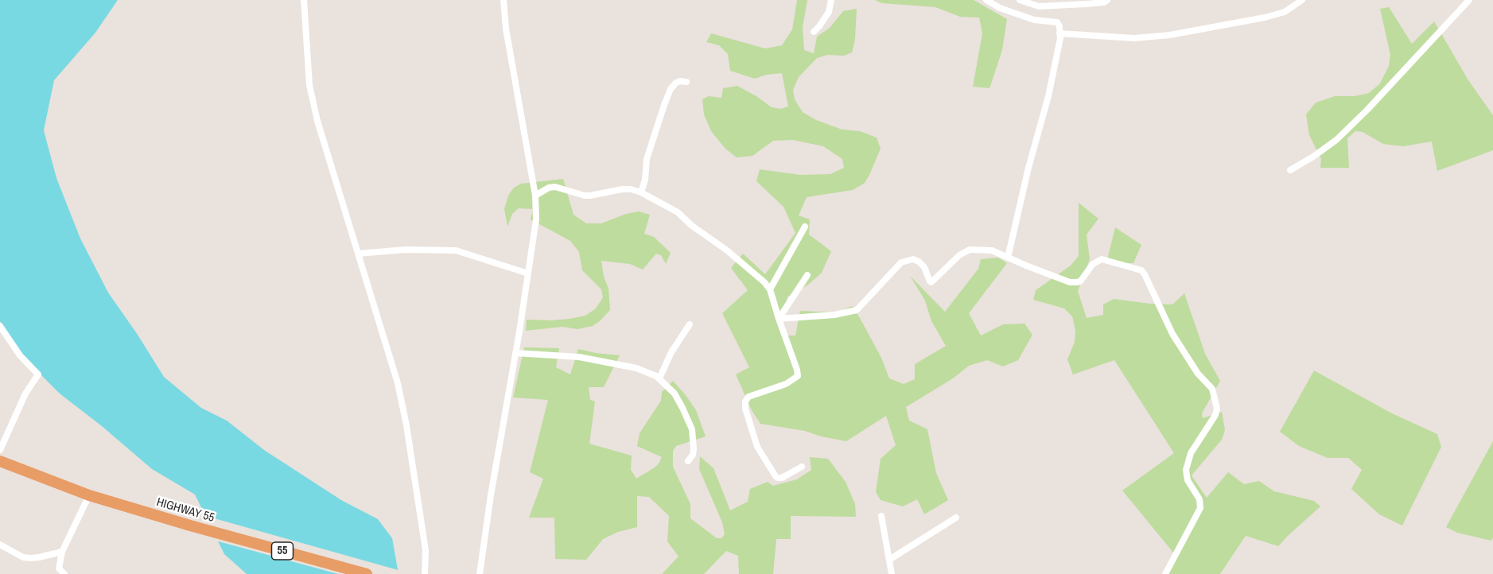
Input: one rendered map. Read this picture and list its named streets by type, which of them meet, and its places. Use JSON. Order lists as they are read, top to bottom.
{
  "streets": {
    "highway": ["HIGHWAY 55", "55"]
  }
}
